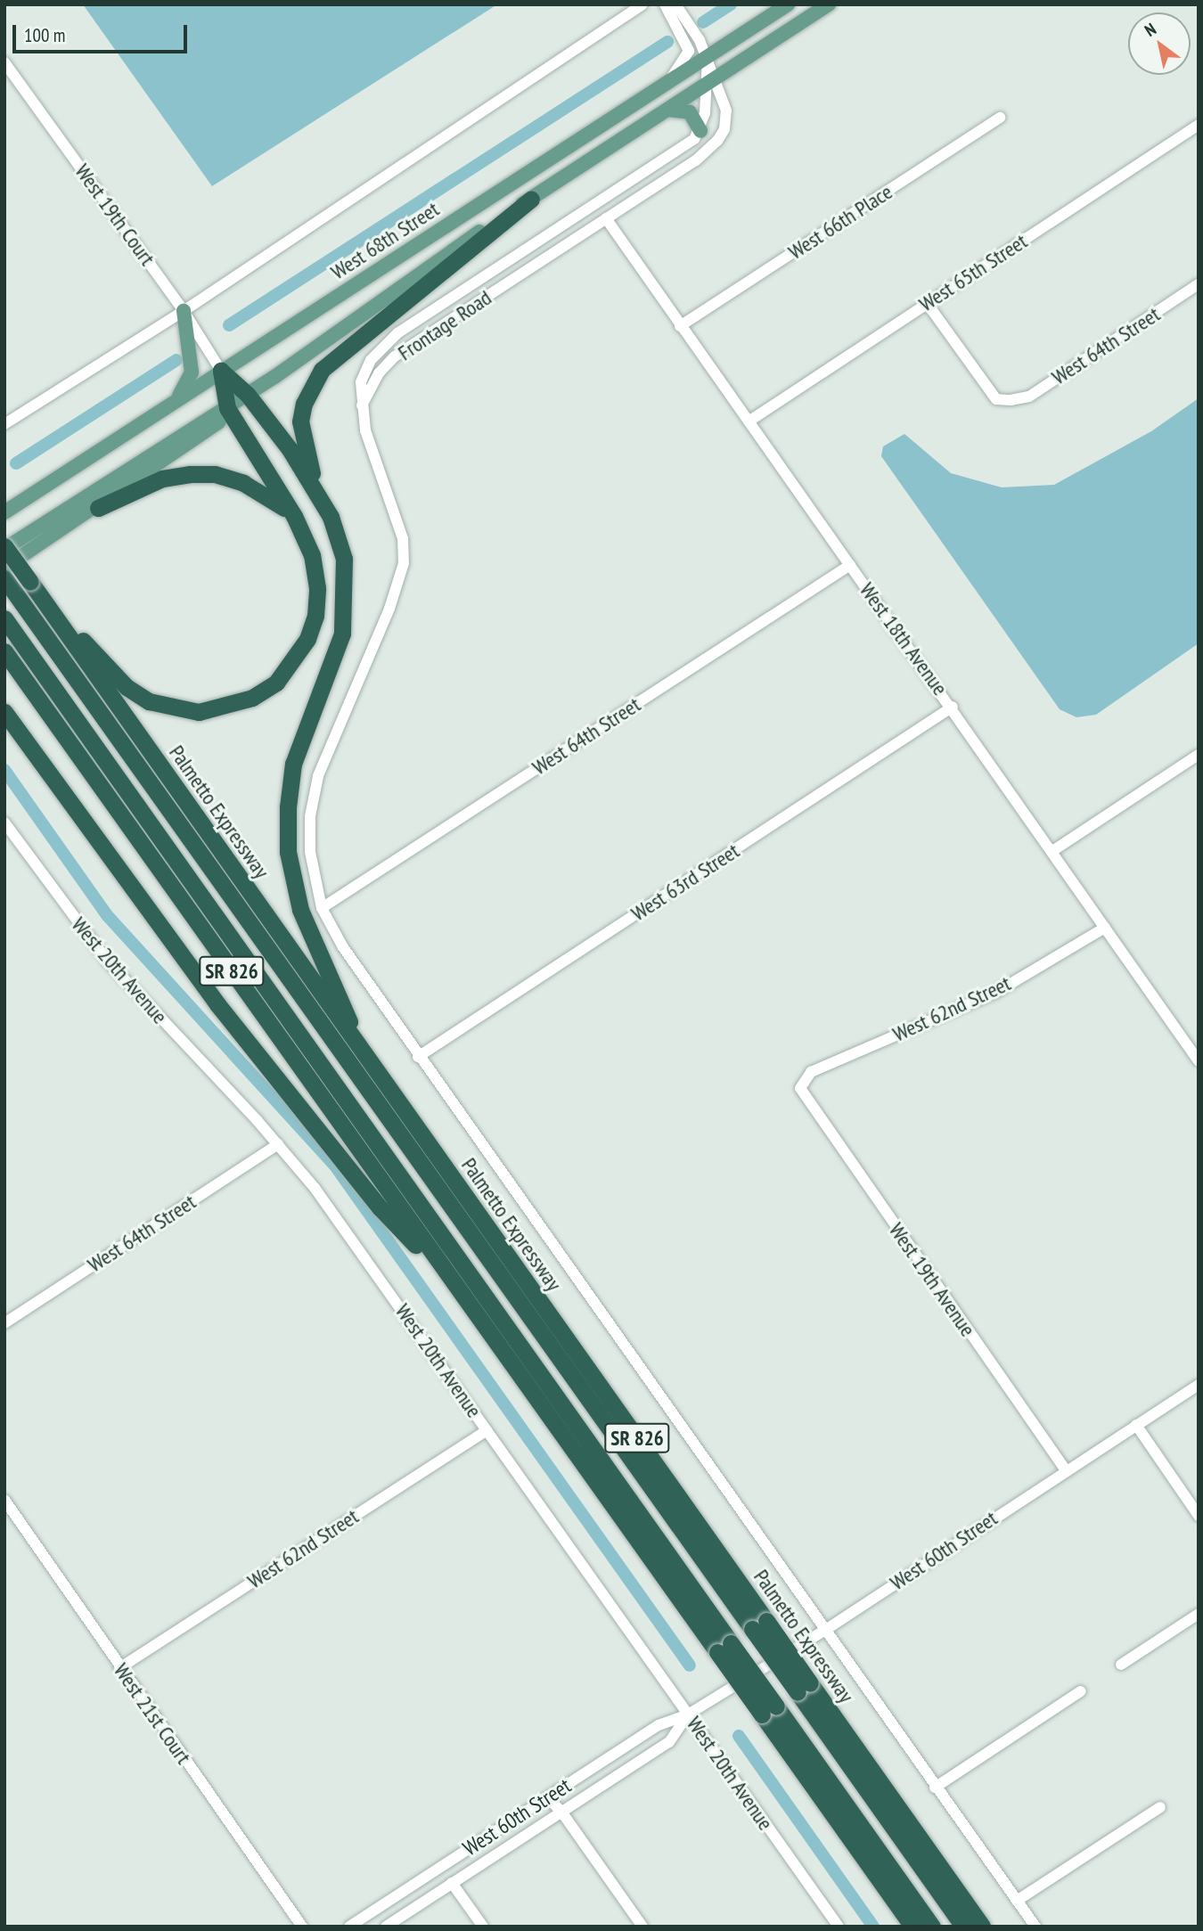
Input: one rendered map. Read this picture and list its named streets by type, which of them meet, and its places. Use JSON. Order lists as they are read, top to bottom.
{
  "streets": {
    "highway": ["Palmetto Expressway", "SR 826"],
    "main road": ["West 68th Street"],
    "street": [
      "West 19th Court",
      "West 66th Place",
      "West 65th Street",
      "Frontage Road",
      "West 64th Street",
      "West 18th Avenue",
      "West 63rd Street",
      "West 20th Avenue",
      "West 62nd Street",
      "West 19th Avenue",
      "West 60th Street",
      "West 21st Court"
    ]
  },
  "crossings": [
    ["West 19th Court", "West 68th Street"],
    ["West 66th Place", "West 18th Avenue"],
    ["West 68th Street", "Frontage Road"],
    ["West 68th Street", "Palmetto Expressway"],
    ["West 65th Street", "West 64th Street"],
    ["West 65th Street", "West 18th Avenue"],
    ["Frontage Road", "West 18th Avenue"],
    ["West 64th Street", "West 18th Avenue"],
    ["West 64th Street", "West 20th Avenue"],
    ["West 18th Avenue", "West 63rd Street"],
    ["West 18th Avenue", "West 62nd Street"],
    ["West 20th Avenue", "West 62nd Street"],
    ["West 20th Avenue", "West 60th Street"],
    ["West 62nd Street", "West 19th Avenue"],
    ["West 62nd Street", "West 21st Court"],
    ["West 19th Avenue", "West 60th Street"]
  ],
  "scale_bar": "100 m",
  "north": "top left"
}
